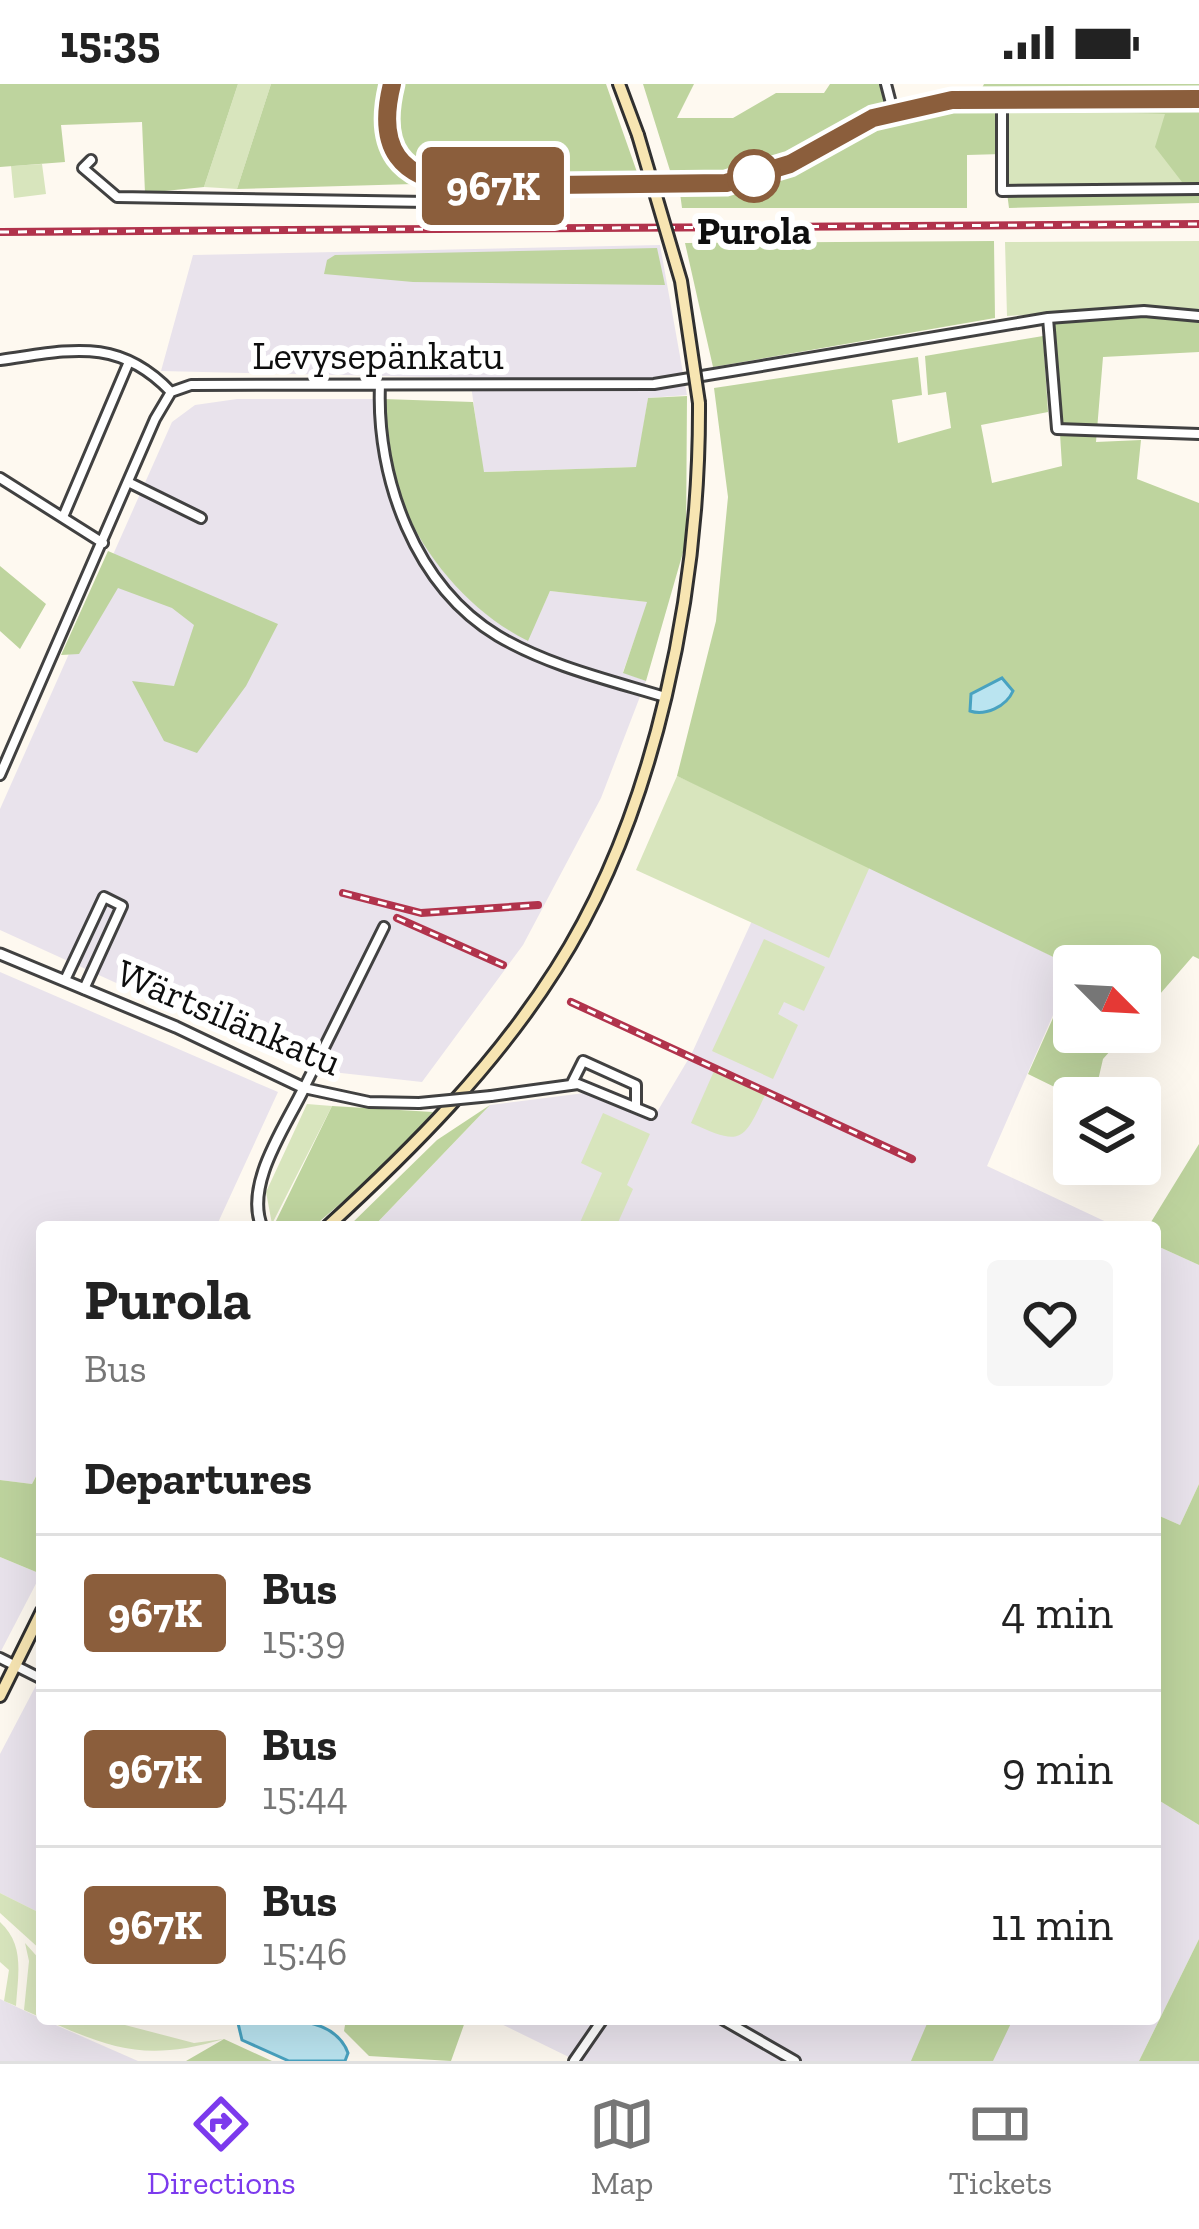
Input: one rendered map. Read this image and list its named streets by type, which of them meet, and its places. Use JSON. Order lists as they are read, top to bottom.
{
  "streets": {
    "street": ["Levysepänkatu", "Wärtsilänkatu"]
  },
  "places": ["Purola"],
  "lines": ["bus line 967K"],
  "north": "bottom right",
  "page": {
    "status": "15:35",
    "on_map": "967K",
    "heading": [
      ["Purola", "Bus"],
      "Departures"
    ],
    "list": [
      {
        "mark": "967K",
        "name": "Bus",
        "note": "15:39",
        "value": "4 min"
      },
      {
        "mark": "967K",
        "name": "Bus",
        "note": "15:44",
        "value": "9 min"
      },
      {
        "mark": "967K",
        "name": "Bus",
        "note": "15:46",
        "value": "11 min"
      }
    ],
    "tabs": ["Directions", "Map", "Tickets"]
  }
}
